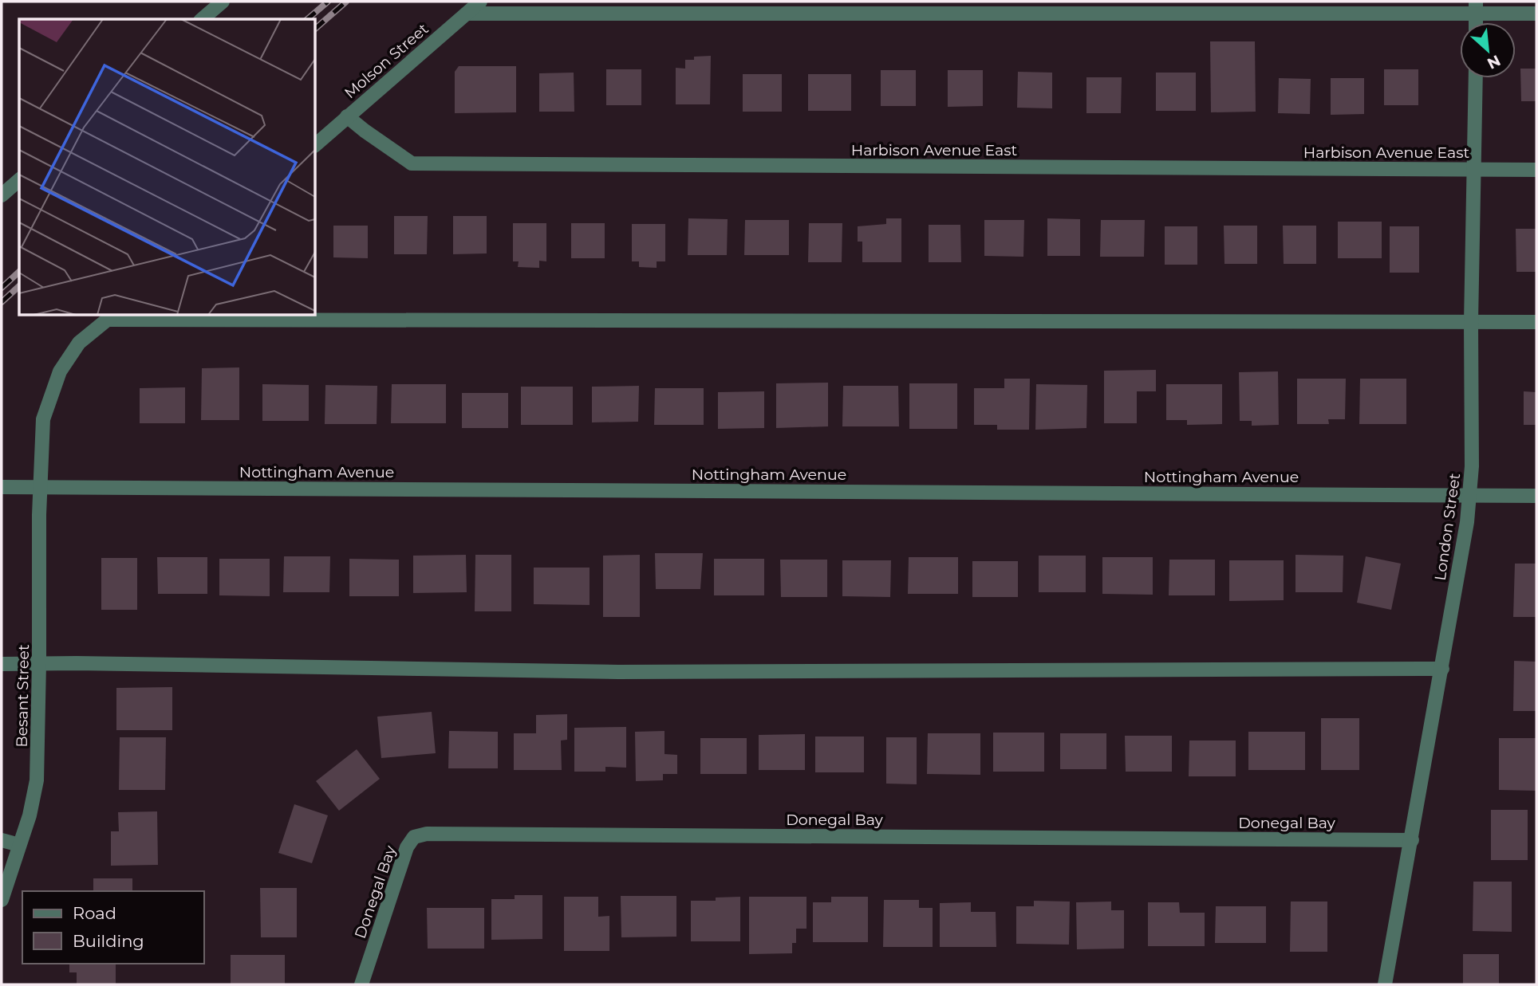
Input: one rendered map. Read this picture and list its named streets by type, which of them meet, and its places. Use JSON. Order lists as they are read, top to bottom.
{
  "streets": {
    "street": [
      "Molson Street",
      "Harbison Avenue East",
      "Nottingham Avenue",
      "London Street",
      "Besant Street",
      "Donegal Bay"
    ]
  },
  "crossings": [
    ["Molson Street", "Harbison Avenue East"],
    ["Harbison Avenue East", "London Street"],
    ["Nottingham Avenue", "London Street"],
    ["Nottingham Avenue", "Besant Street"],
    ["London Street", "Donegal Bay"]
  ],
  "legend": ["Road", "Building"],
  "north": "bottom right"
}
